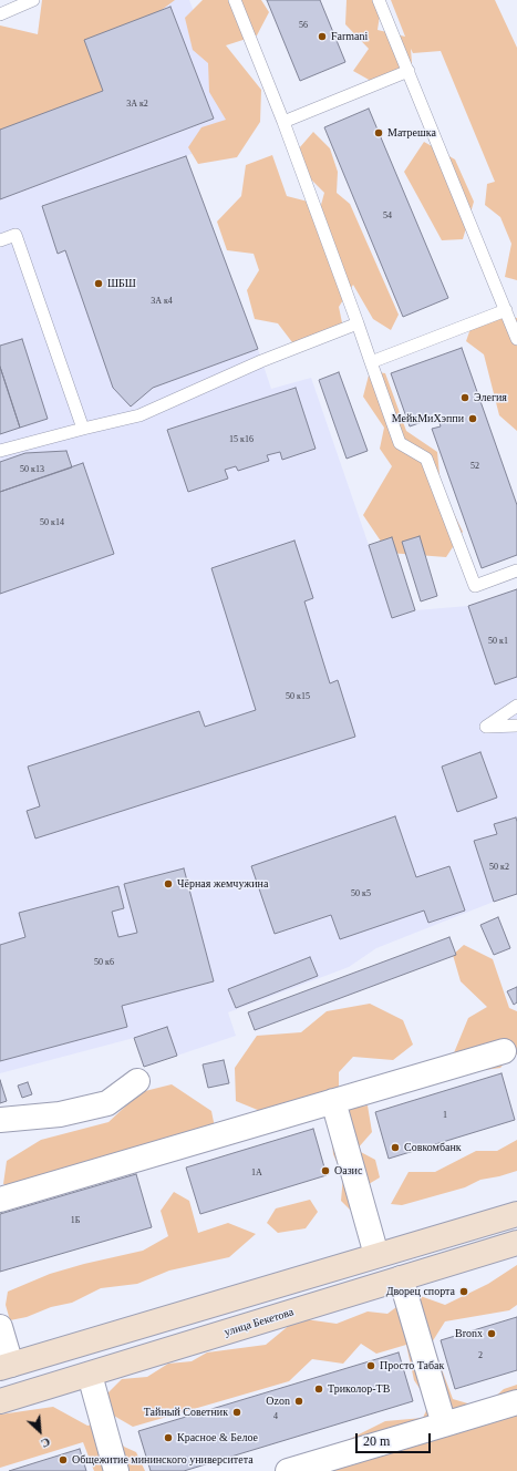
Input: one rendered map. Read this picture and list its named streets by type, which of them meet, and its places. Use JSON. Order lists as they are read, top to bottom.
{
  "streets": {
    "main road": ["улица Бекетова"]
  },
  "places": [
    "Farmani",
    "Матрешка",
    "ШБШ",
    "Элегия",
    "МейкМиХэппи",
    "Чёрная жемчужина",
    "Совкомбанк",
    "Оазис",
    "Дворец спорта",
    "Bronx",
    "Просто Табак",
    "Триколор-ТВ",
    "Ozon",
    "Тайный Советник",
    "Красное & Белое",
    "Общежитие мининского университета"
  ],
  "house_numbers": [
    "56",
    "3А к2",
    "54",
    "3А к4",
    "15 к16",
    "52",
    "50 к13",
    "50 к14",
    "50 к1",
    "50 к15",
    "50 к2",
    "50 к5",
    "50 к6",
    "1",
    "1А",
    "1Б",
    "2",
    "4"
  ],
  "scale_bar": "20 m",
  "north": "bottom right"
}
